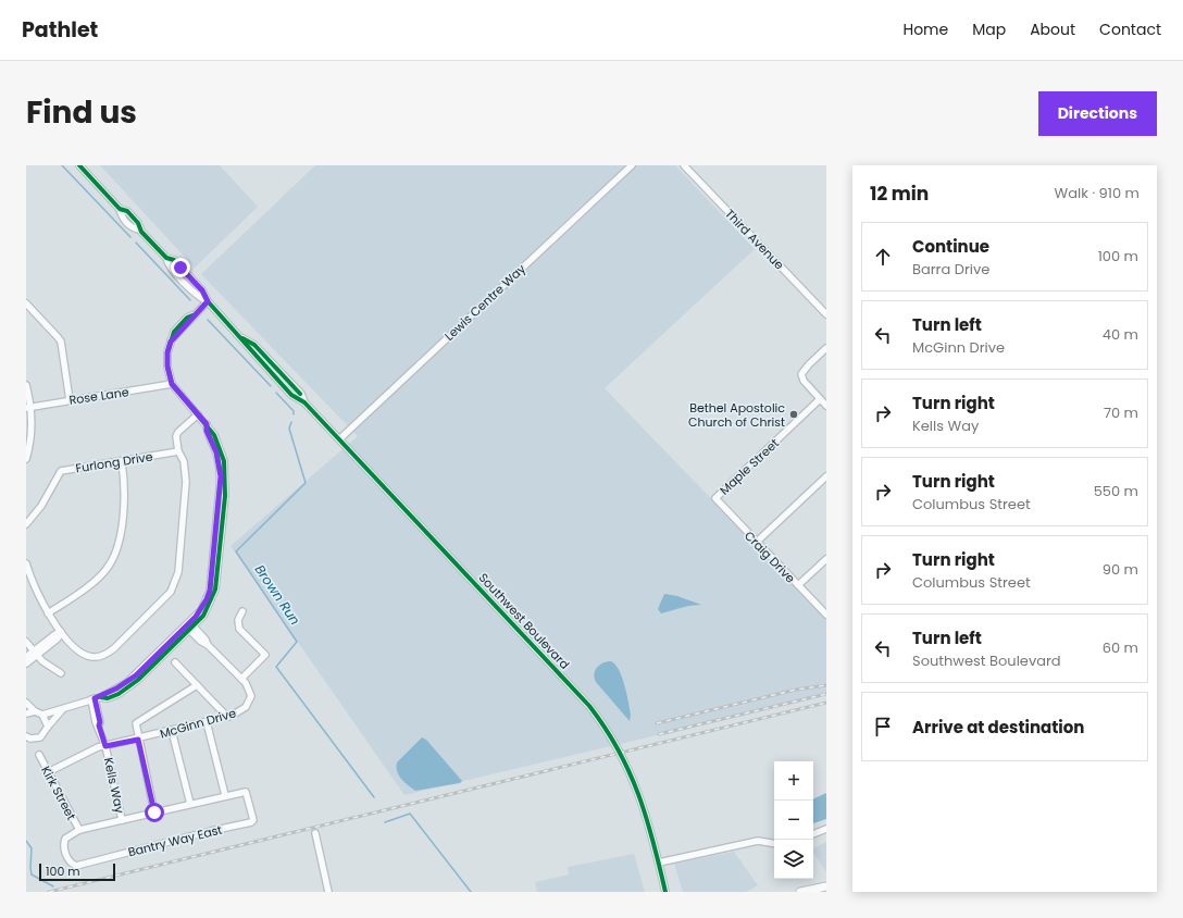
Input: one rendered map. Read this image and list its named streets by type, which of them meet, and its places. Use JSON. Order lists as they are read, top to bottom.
{
  "streets": {
    "street": [
      "Third Avenue",
      "Lewis Centre Way",
      "Rose Lane",
      "Furlong Drive",
      "Maple Street",
      "Craig Drive",
      "Southwest Boulevard",
      "McGinn Drive",
      "Kells Way",
      "Kirk Street",
      "Bantry Way East"
    ]
  },
  "crossings": [
    ["Lewis Centre Way", "Southwest Boulevard"],
    ["Maple Street", "Craig Drive"],
    ["McGinn Drive", "Kells Way"],
    ["McGinn Drive", "Kirk Street"],
    ["Kirk Street", "Bantry Way East"]
  ],
  "water": ["Brown Run"],
  "places": ["Bethel Apostolic Church of Christ"],
  "scale_bar": "100 m",
  "page": {
    "header": "Pathlet",
    "nav": [
      "Home",
      "Map",
      "About",
      "Contact"
    ],
    "title": "Find us",
    "buttons": "Directions",
    "heading": ["12 min", "Walk · 910 m"],
    "list": [
      ["Continue", "Barra Drive", "100 m"],
      ["Turn left", "McGinn Drive", "40 m"],
      ["Turn right", "Kells Way", "70 m"],
      ["Turn right", "Columbus Street", "550 m"],
      ["Turn right", "Columbus Street", "90 m"],
      ["Turn left", "Southwest Boulevard", "60 m"],
      "Arrive at destination"
    ],
    "map_buttons": ["+", "−"],
    "scale": "100 m"
  }
}
